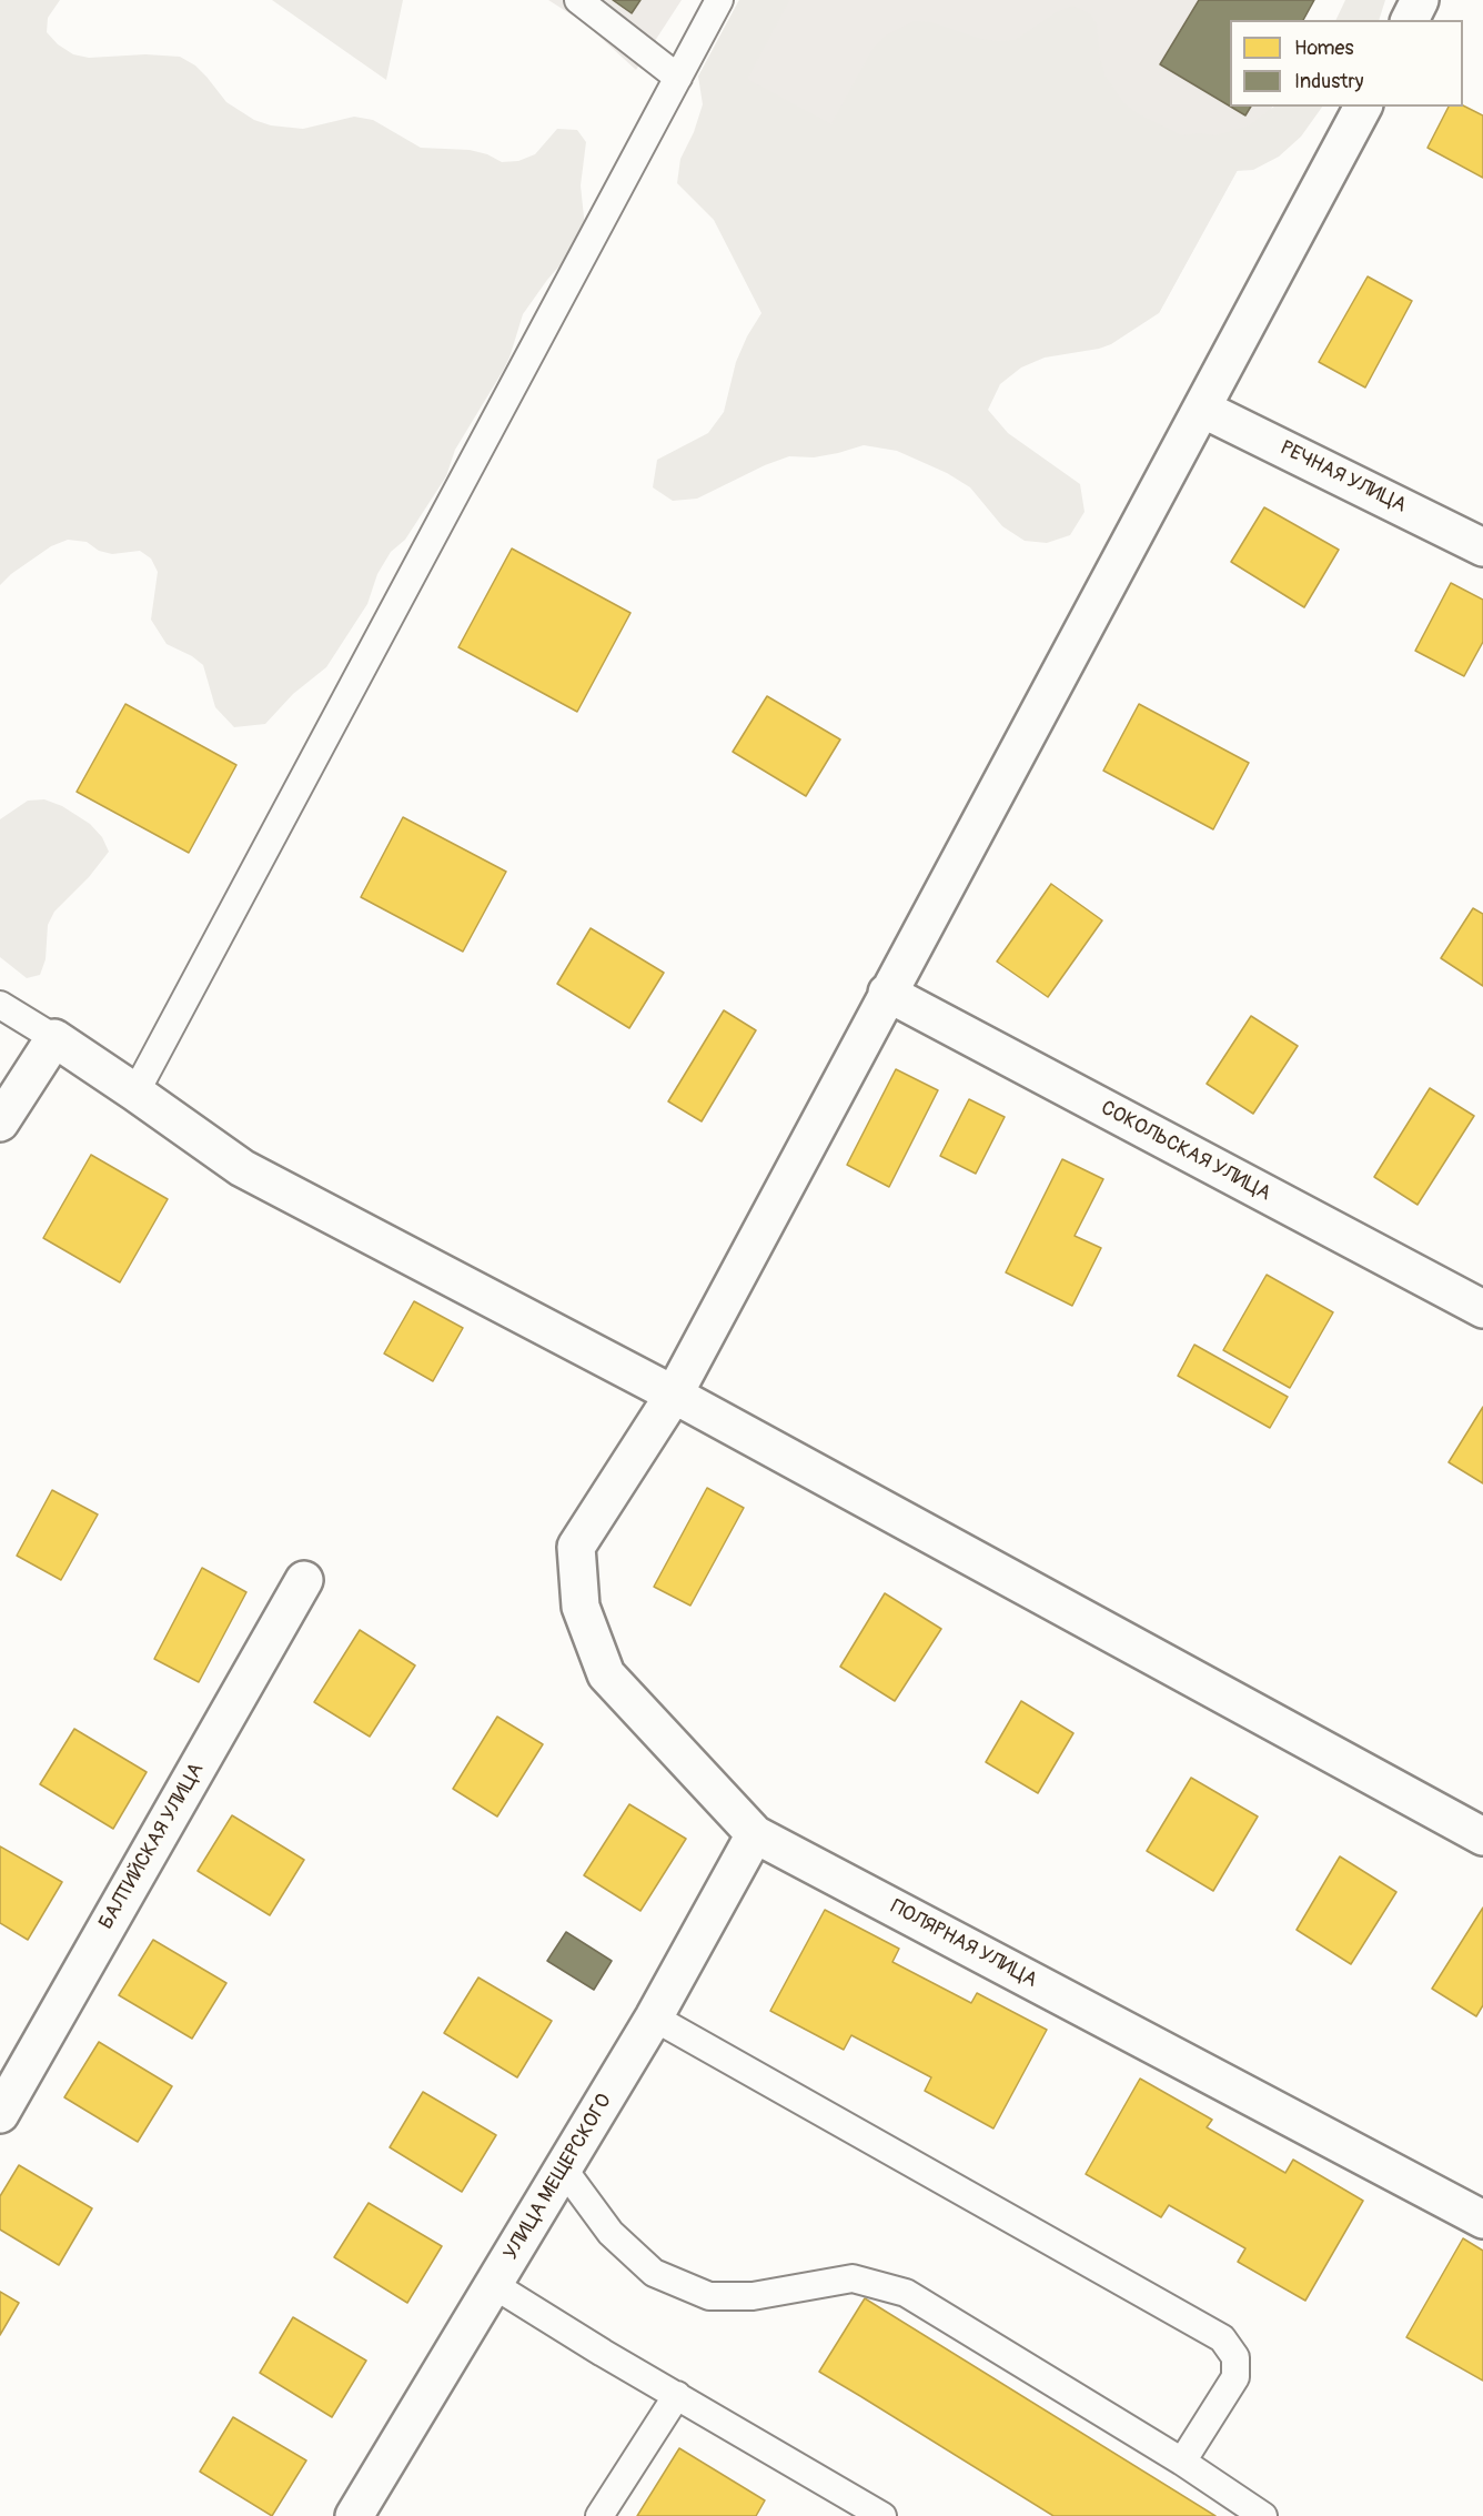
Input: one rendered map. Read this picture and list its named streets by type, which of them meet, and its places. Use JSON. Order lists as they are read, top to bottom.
{
  "streets": {
    "street": [
      "РЕЧНАЯ УЛИЦА",
      "СОКОЛЬСКАЯ УЛИЦА",
      "БАЛТИЙСКАЯ УЛИЦА",
      "ПОЛЯРНАЯ УЛИЦА",
      "УЛИЦА МЕЩЕРСКОГО"
    ]
  },
  "crossings": [
    ["ПОЛЯРНАЯ УЛИЦА", "УЛИЦА МЕЩЕРСКОГО"]
  ],
  "legend": ["Homes", "Industry"]
}
